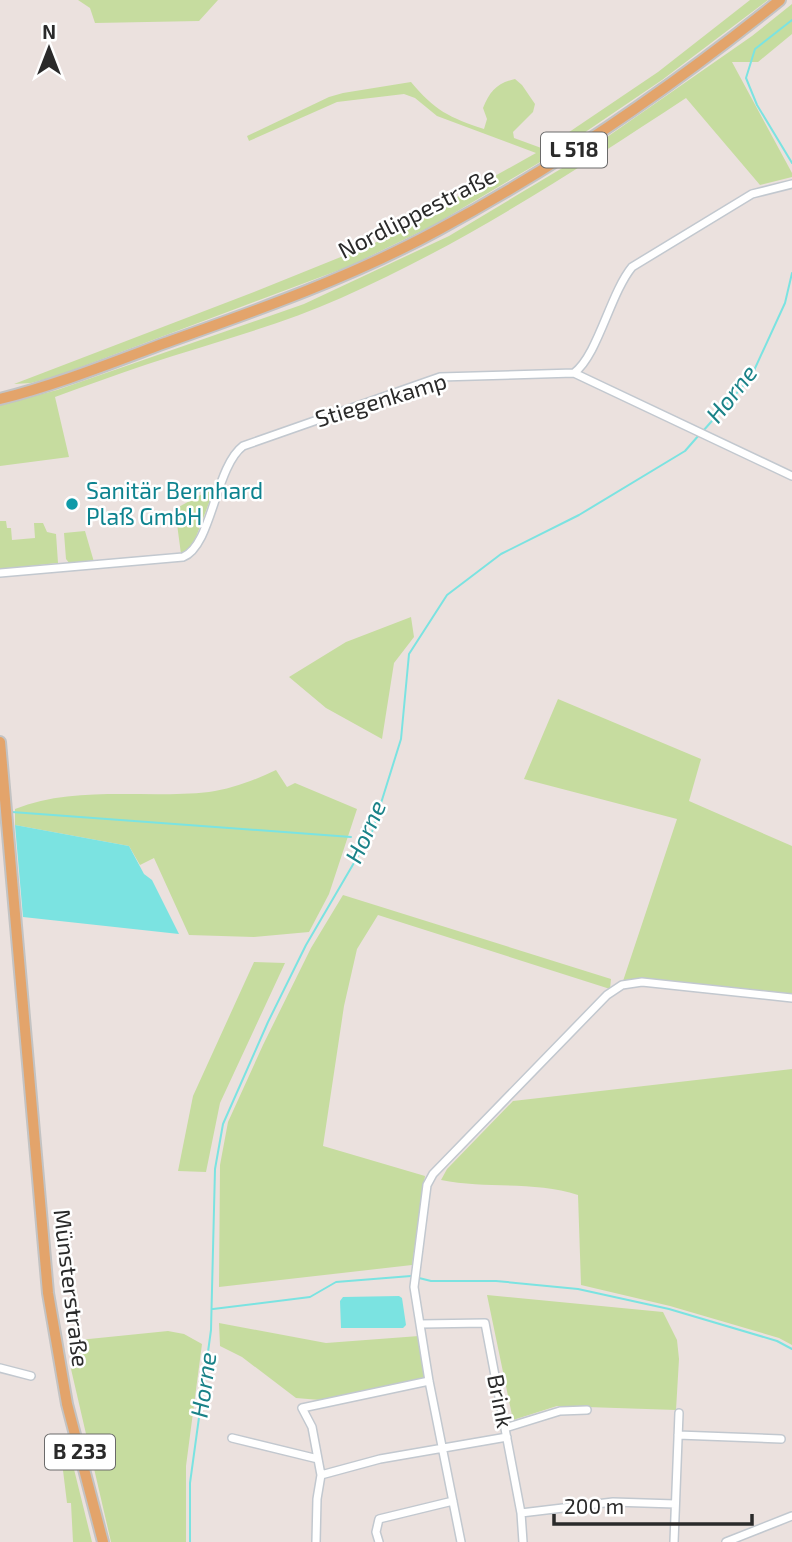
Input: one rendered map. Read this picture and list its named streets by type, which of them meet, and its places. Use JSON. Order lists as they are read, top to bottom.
{
  "streets": {
    "main road": [
      "L 518",
      "Nordlippestraße",
      "Münsterstraße",
      "B 233"
    ],
    "street": ["Stiegenkamp", "Brink"]
  },
  "water": ["Horne"],
  "places": ["Sanitär Bernhard Plaß GmbH"],
  "scale_bar": "200 m",
  "north": "top"
}
